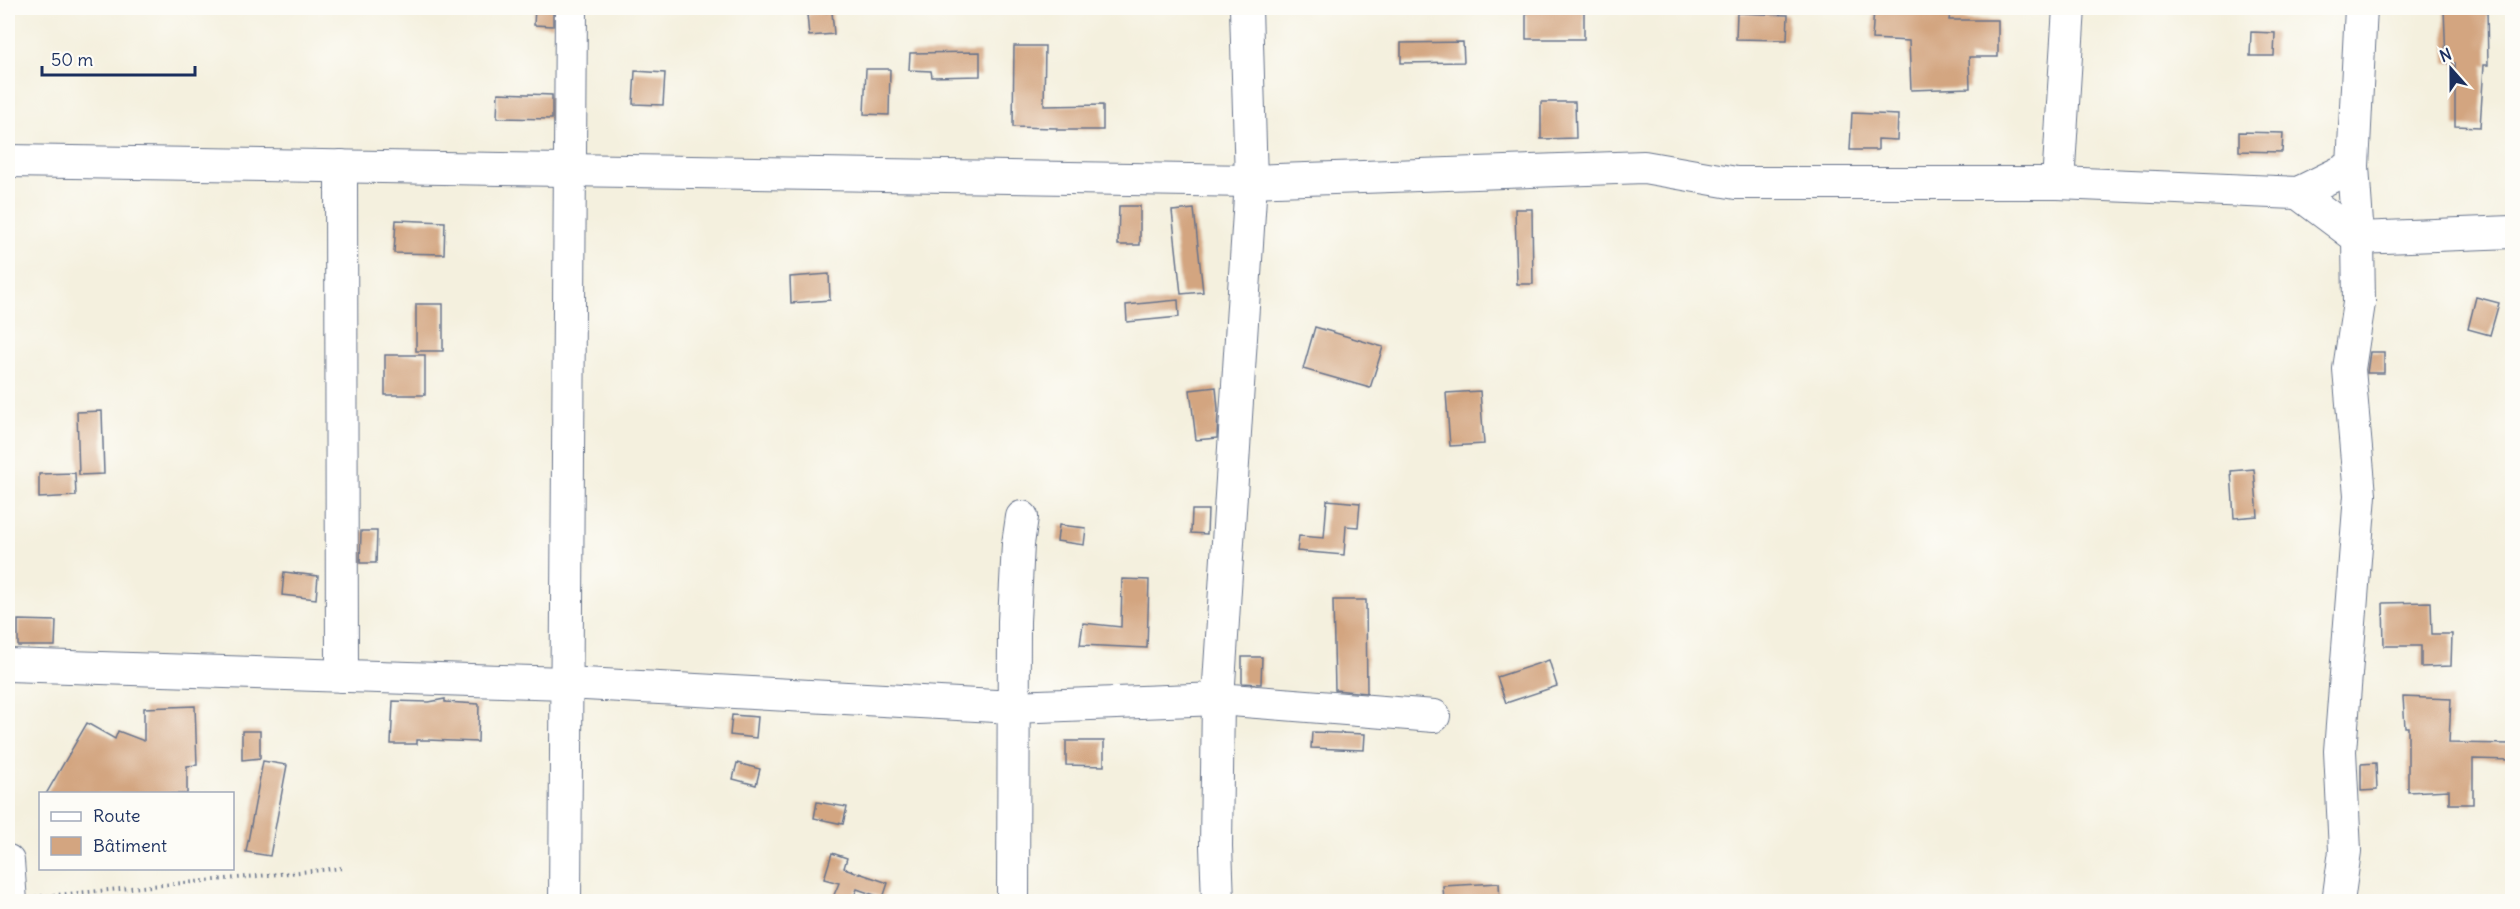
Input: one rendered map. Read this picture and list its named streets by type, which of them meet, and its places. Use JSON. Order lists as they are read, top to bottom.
{
  "legend": ["Route", "Bâtiment"],
  "scale_bar": "50 m",
  "north": "top"
}
